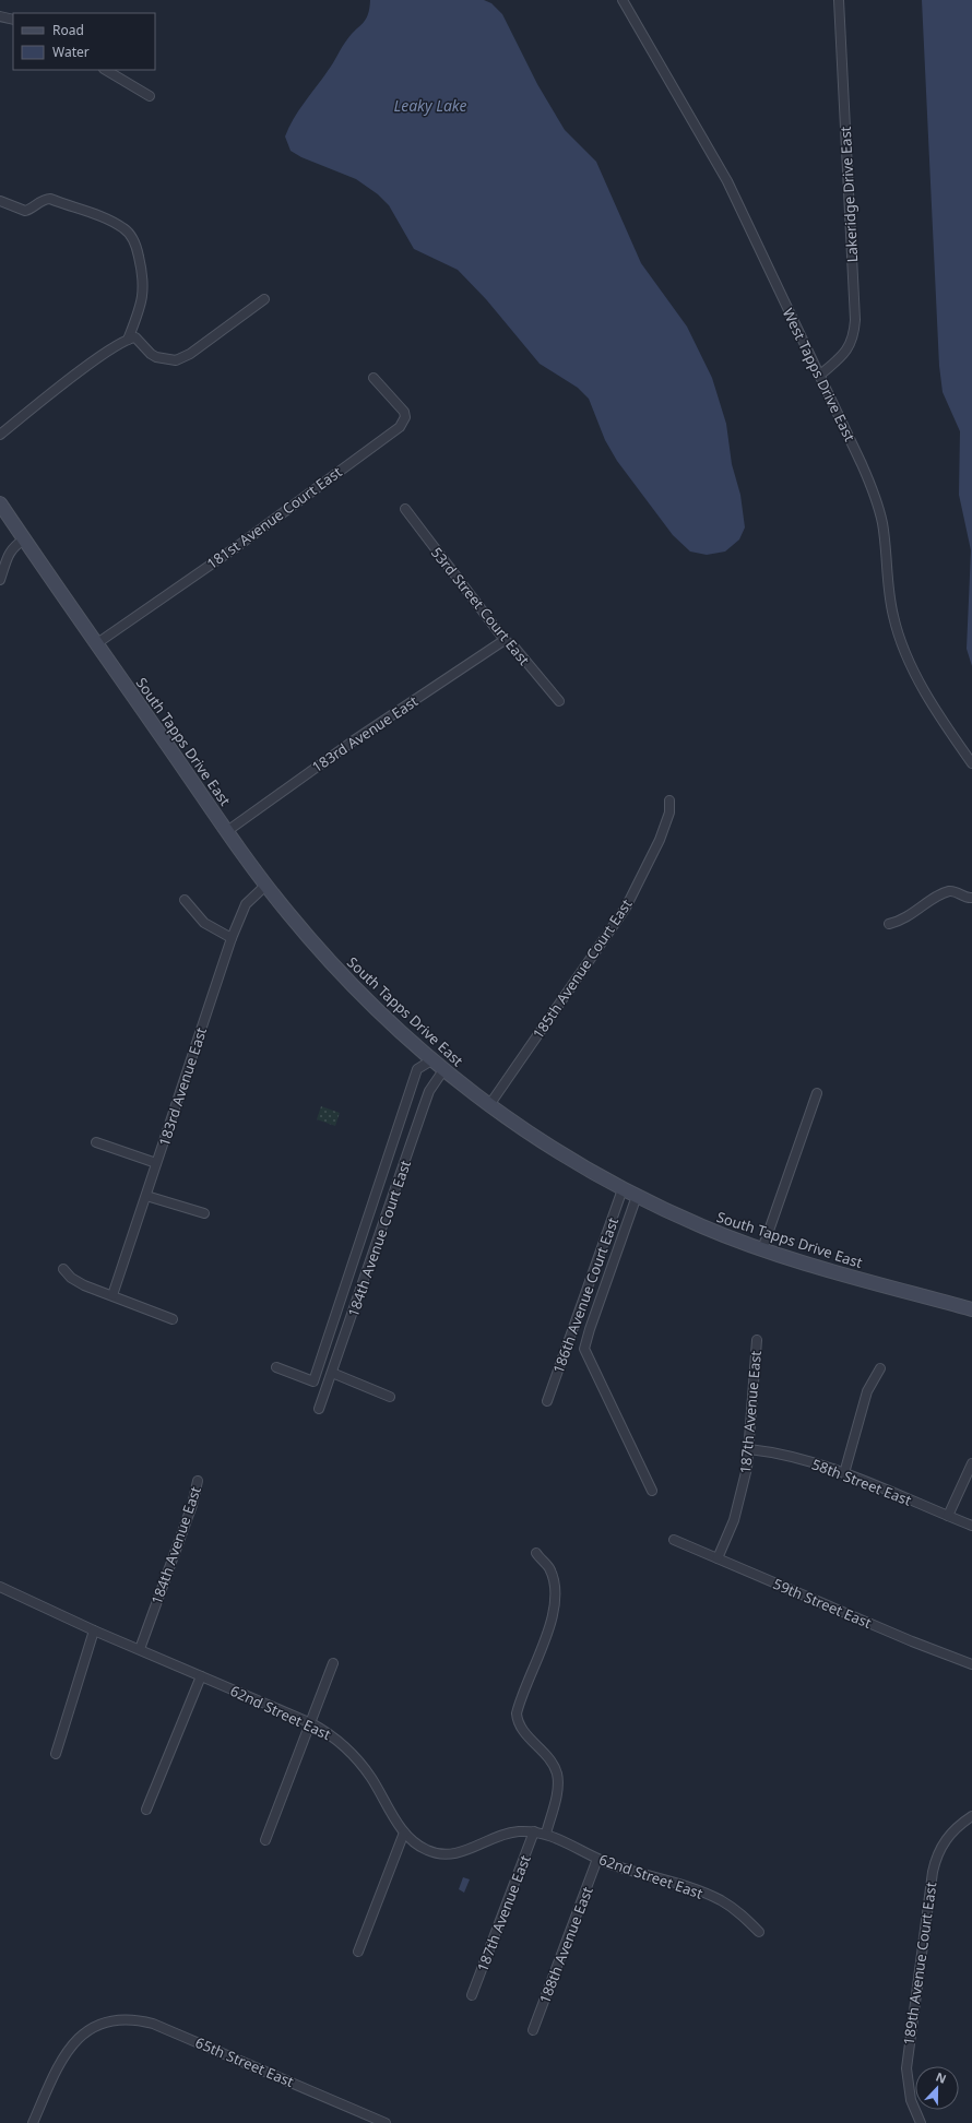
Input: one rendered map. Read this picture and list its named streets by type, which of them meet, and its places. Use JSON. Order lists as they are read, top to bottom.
{
  "streets": {
    "street": [
      "Lakeridge Drive East",
      "West Tapps Drive East",
      "181st Avenue Court East",
      "53rd Street Court East",
      "183rd Avenue East",
      "South Tapps Drive East",
      "185th Avenue Court East",
      "184th Avenue Court East",
      "186th Avenue Court East",
      "187th Avenue East",
      "58th Street East",
      "184th Avenue East",
      "59th Street East",
      "62nd Street East",
      "188th Avenue East",
      "189th Avenue Court East",
      "65th Street East"
    ]
  },
  "crossings": [
    ["Lakeridge Drive East", "West Tapps Drive East"],
    ["181st Avenue Court East", "South Tapps Drive East"],
    ["53rd Street Court East", "183rd Avenue East"],
    ["183rd Avenue East", "South Tapps Drive East"],
    ["South Tapps Drive East", "185th Avenue Court East"],
    ["South Tapps Drive East", "184th Avenue Court East"],
    ["South Tapps Drive East", "186th Avenue Court East"],
    ["187th Avenue East", "58th Street East"],
    ["187th Avenue East", "59th Street East"],
    ["187th Avenue East", "62nd Street East"],
    ["184th Avenue East", "62nd Street East"],
    ["62nd Street East", "188th Avenue East"]
  ],
  "water": ["Leaky Lake"],
  "legend": ["Road", "Water"],
  "north": "top"
}
